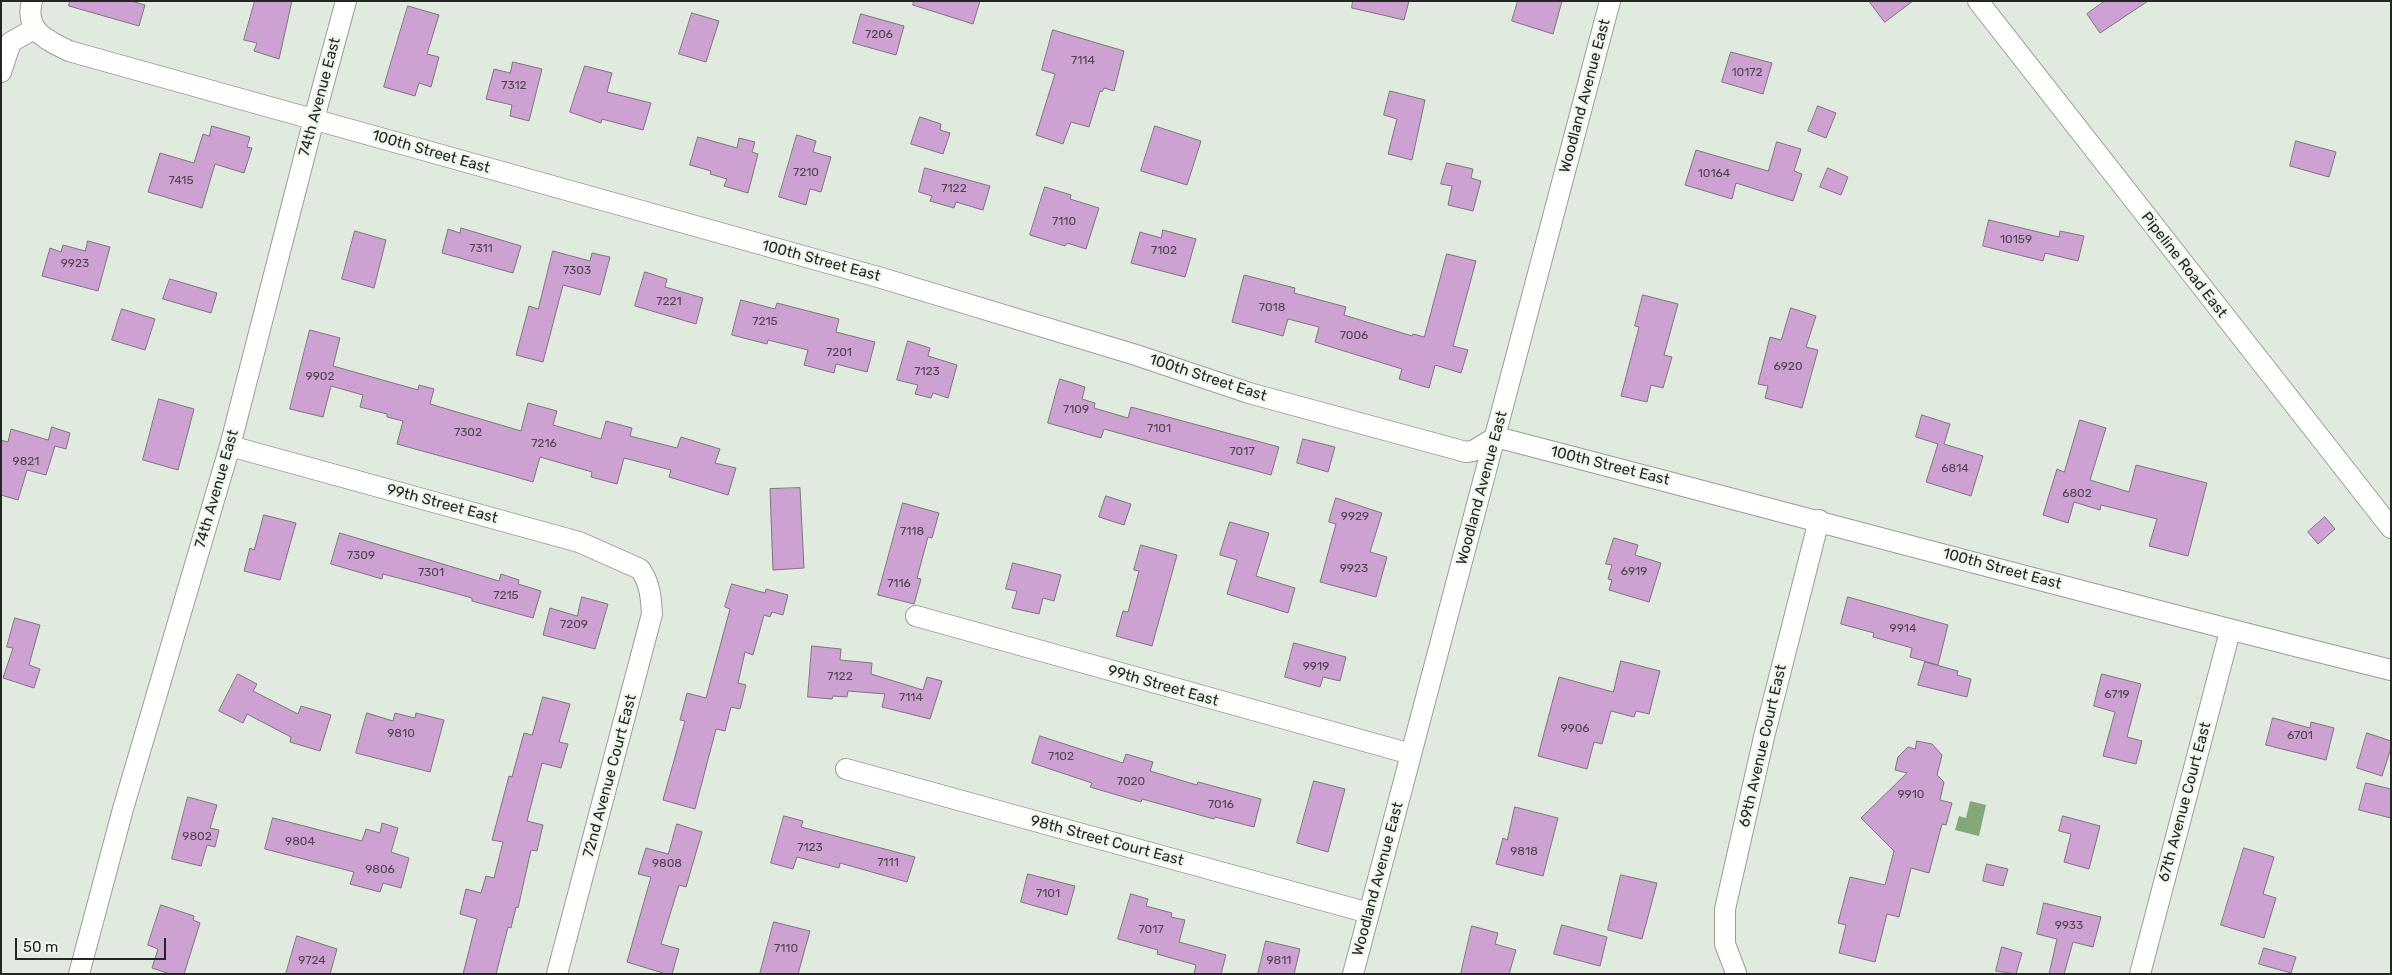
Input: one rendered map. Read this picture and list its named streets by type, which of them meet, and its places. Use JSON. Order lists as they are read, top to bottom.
{
  "streets": {
    "street": [
      "Woodland Avenue East",
      "74th Avenue East",
      "100th Street East",
      "Pipeline Road East",
      "99th Street East",
      "69th Avenue Court East",
      "72nd Avenue Court East",
      "67th Avenue Court East",
      "98th Street Court East"
    ]
  },
  "crossings": [
    ["Woodland Avenue East", "100th Street East"],
    ["Woodland Avenue East", "99th Street East"],
    ["Woodland Avenue East", "98th Street Court East"],
    ["74th Avenue East", "100th Street East"],
    ["74th Avenue East", "99th Street East"],
    ["100th Street East", "69th Avenue Court East"],
    ["100th Street East", "67th Avenue Court East"],
    ["99th Street East", "72nd Avenue Court East"]
  ],
  "house_numbers": [
    "7206",
    "7114",
    "10172",
    "7312",
    "7210",
    "10164",
    "7415",
    "7122",
    "7110",
    "10159",
    "7311",
    "7102",
    "9923",
    "7303",
    "7221",
    "7018",
    "7215",
    "7006",
    "7201",
    "6920",
    "7123",
    "9902",
    "7109",
    "7101",
    "7302",
    "7216",
    "7017",
    "9821",
    "6814",
    "6802",
    "9929",
    "7118",
    "7309",
    "9923",
    "6919",
    "7301",
    "7116",
    "7215",
    "7209",
    "9914",
    "9919",
    "7122",
    "6719",
    "7114",
    "9906",
    "9810",
    "6701",
    "7102",
    "7020",
    "9910",
    "7016",
    "9802",
    "9804",
    "7123",
    "9818",
    "7111",
    "9808",
    "9806",
    "7101",
    "9933",
    "7017",
    "7110",
    "9724",
    "9811"
  ],
  "scale_bar": "50 m"
}
